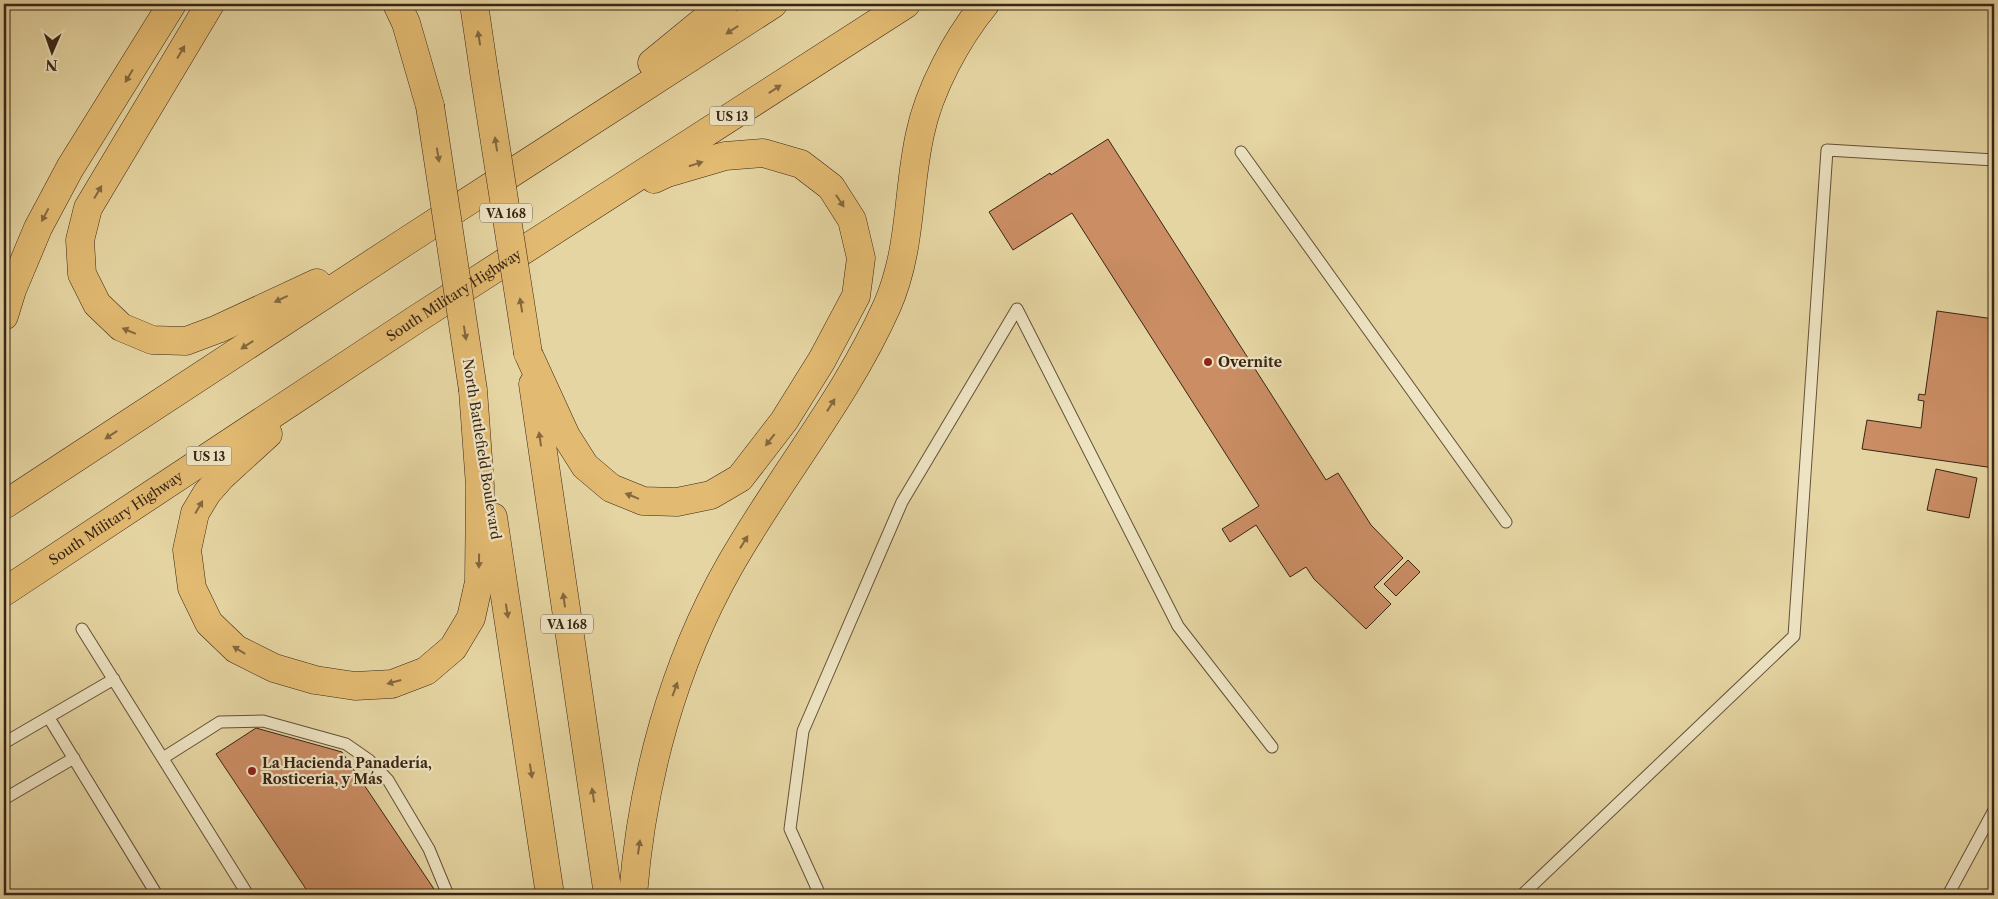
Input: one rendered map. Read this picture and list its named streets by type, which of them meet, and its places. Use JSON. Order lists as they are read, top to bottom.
{
  "streets": {
    "main road": [
      "US 13",
      "VA 168",
      "South Military Highway",
      "North Battlefield Boulevard"
    ]
  },
  "places": ["Overnite", "La Hacienda Panadería, Rosticeria, y Más"],
  "north": "bottom"
}
